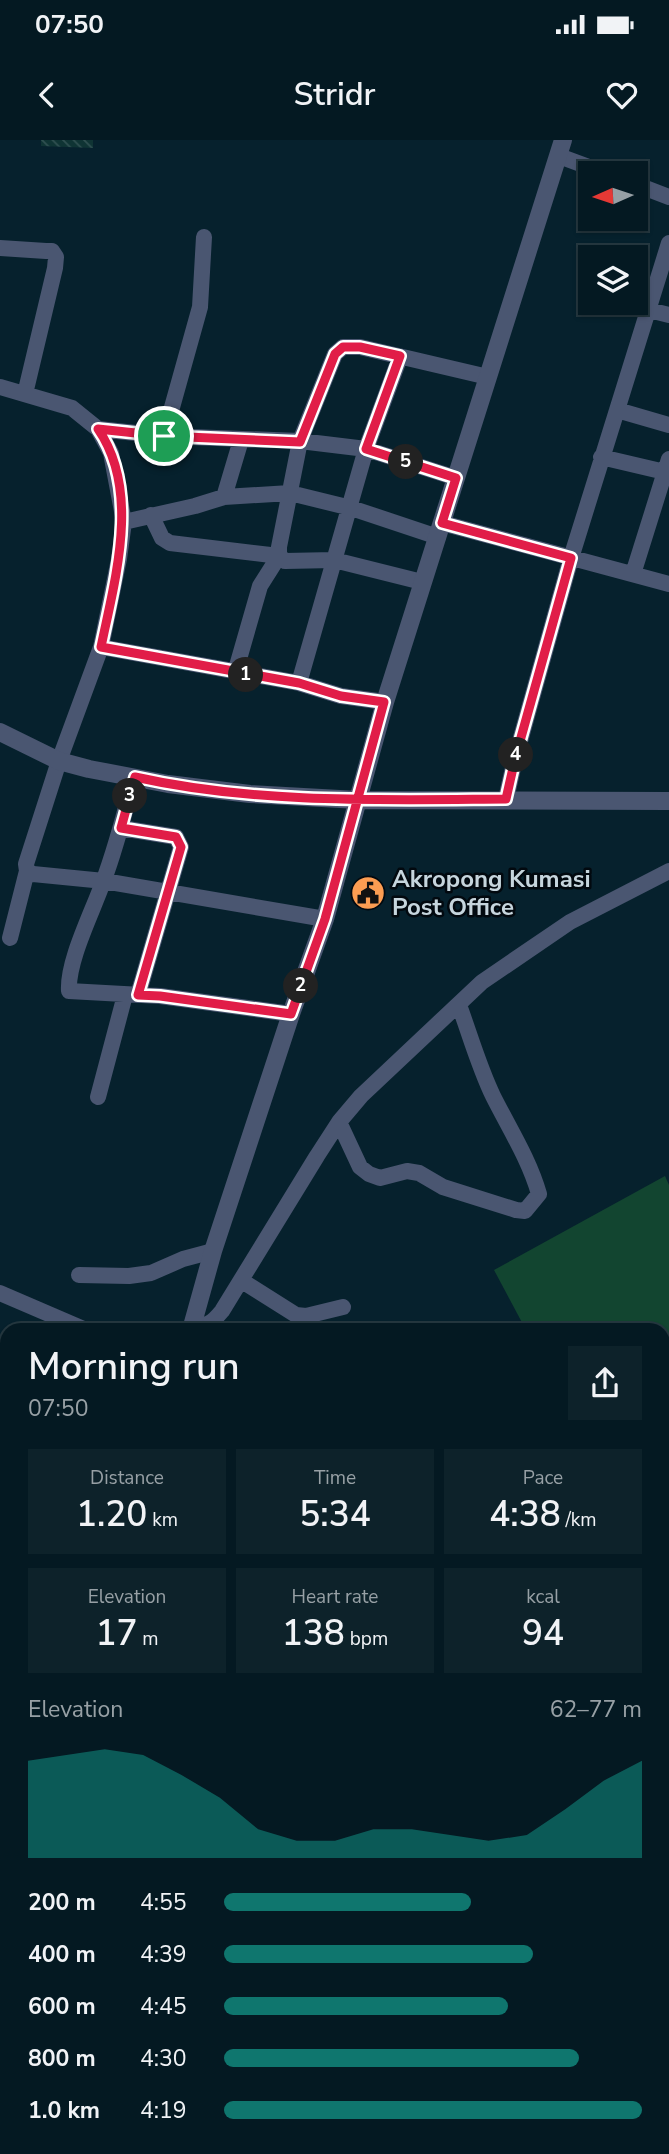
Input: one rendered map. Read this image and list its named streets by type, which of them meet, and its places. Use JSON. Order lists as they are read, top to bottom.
{
  "places": {
    "public building": ["Akropong Kumasi Post Office"]
  },
  "north": "left",
  "page": {
    "status": "07:50",
    "header": "Stridr",
    "pins": [
      "5",
      "1",
      "4",
      "3",
      "2"
    ],
    "heading": ["Morning run", "07:50"],
    "stats": [
      ["Distance", "1.20 km"],
      ["Time", "5:34"],
      ["Pace", "4:38 /km"],
      ["Elevation", "17 m"],
      ["Heart rate", "138 bpm"],
      ["kcal", "94"]
    ],
    "chart": ["Elevation", "62–77 m"],
    "list": [
      {
        "name": "200 m",
        "note": "4:55"
      },
      {
        "name": "400 m",
        "note": "4:39"
      },
      {
        "name": "600 m",
        "note": "4:45"
      },
      {
        "name": "800 m",
        "note": "4:30"
      },
      {
        "name": "1.0 km",
        "note": "4:19"
      }
    ]
  }
}
